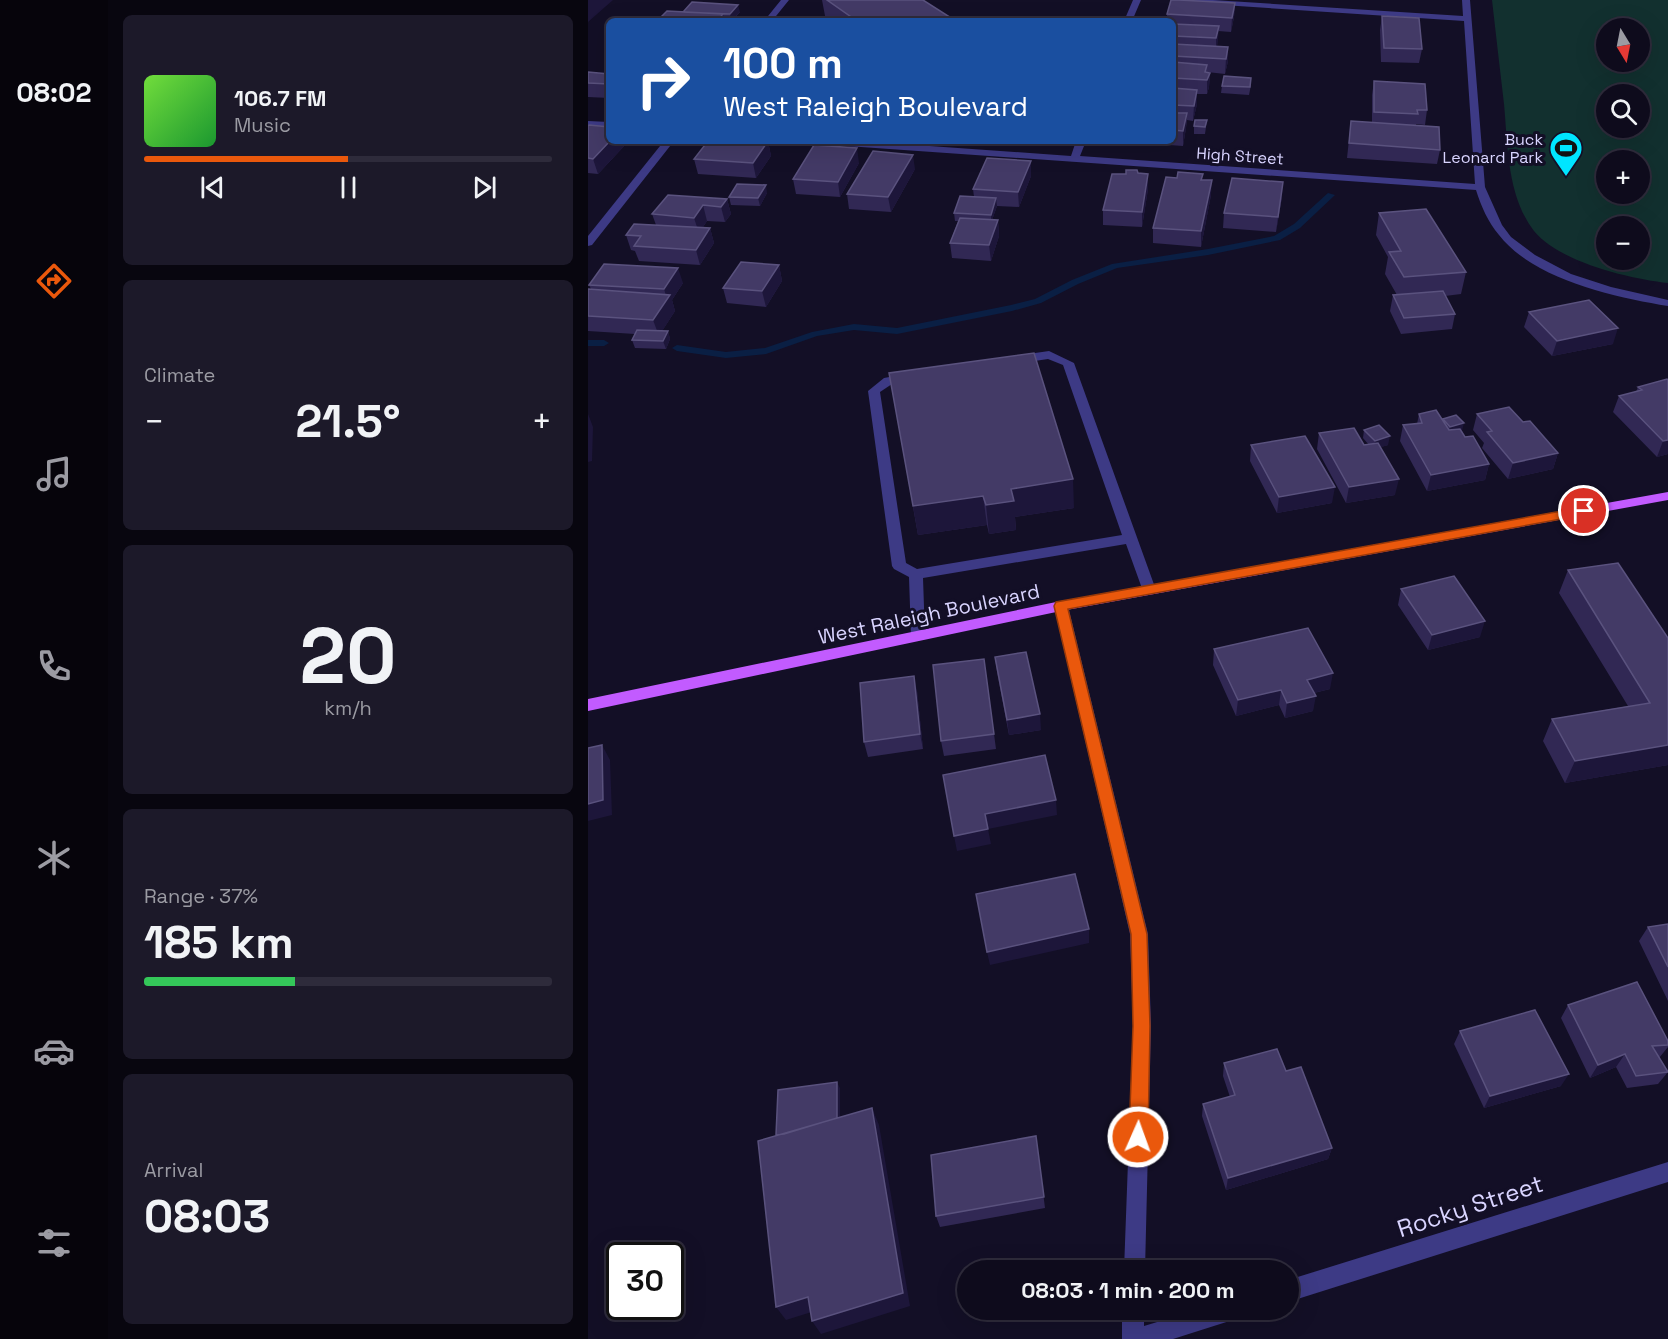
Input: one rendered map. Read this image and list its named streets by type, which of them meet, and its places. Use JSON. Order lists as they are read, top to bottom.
{
  "streets": {
    "main road": ["West Raleigh Boulevard"],
    "street": ["High Street", "Rocky Street"]
  },
  "places": {
    "sports": ["Buck Leonard Park"]
  },
  "north": "bottom",
  "page": {
    "tabs": "08:02",
    "map_buttons": ["+", "−"],
    "turn": ["100 m", "West Raleigh Boulevard"],
    "song": ["106.7 FM", "Music"],
    "tile": [
      "Climate",
      ["20", "km/h"],
      ["Range · 37%", "185 km"],
      ["Arrival", "08:03"]
    ],
    "heat": ["−", "21.5°", "+"],
    "limit": "30",
    "trip": "08:03 · 1 min · 200 m"
  }
}
